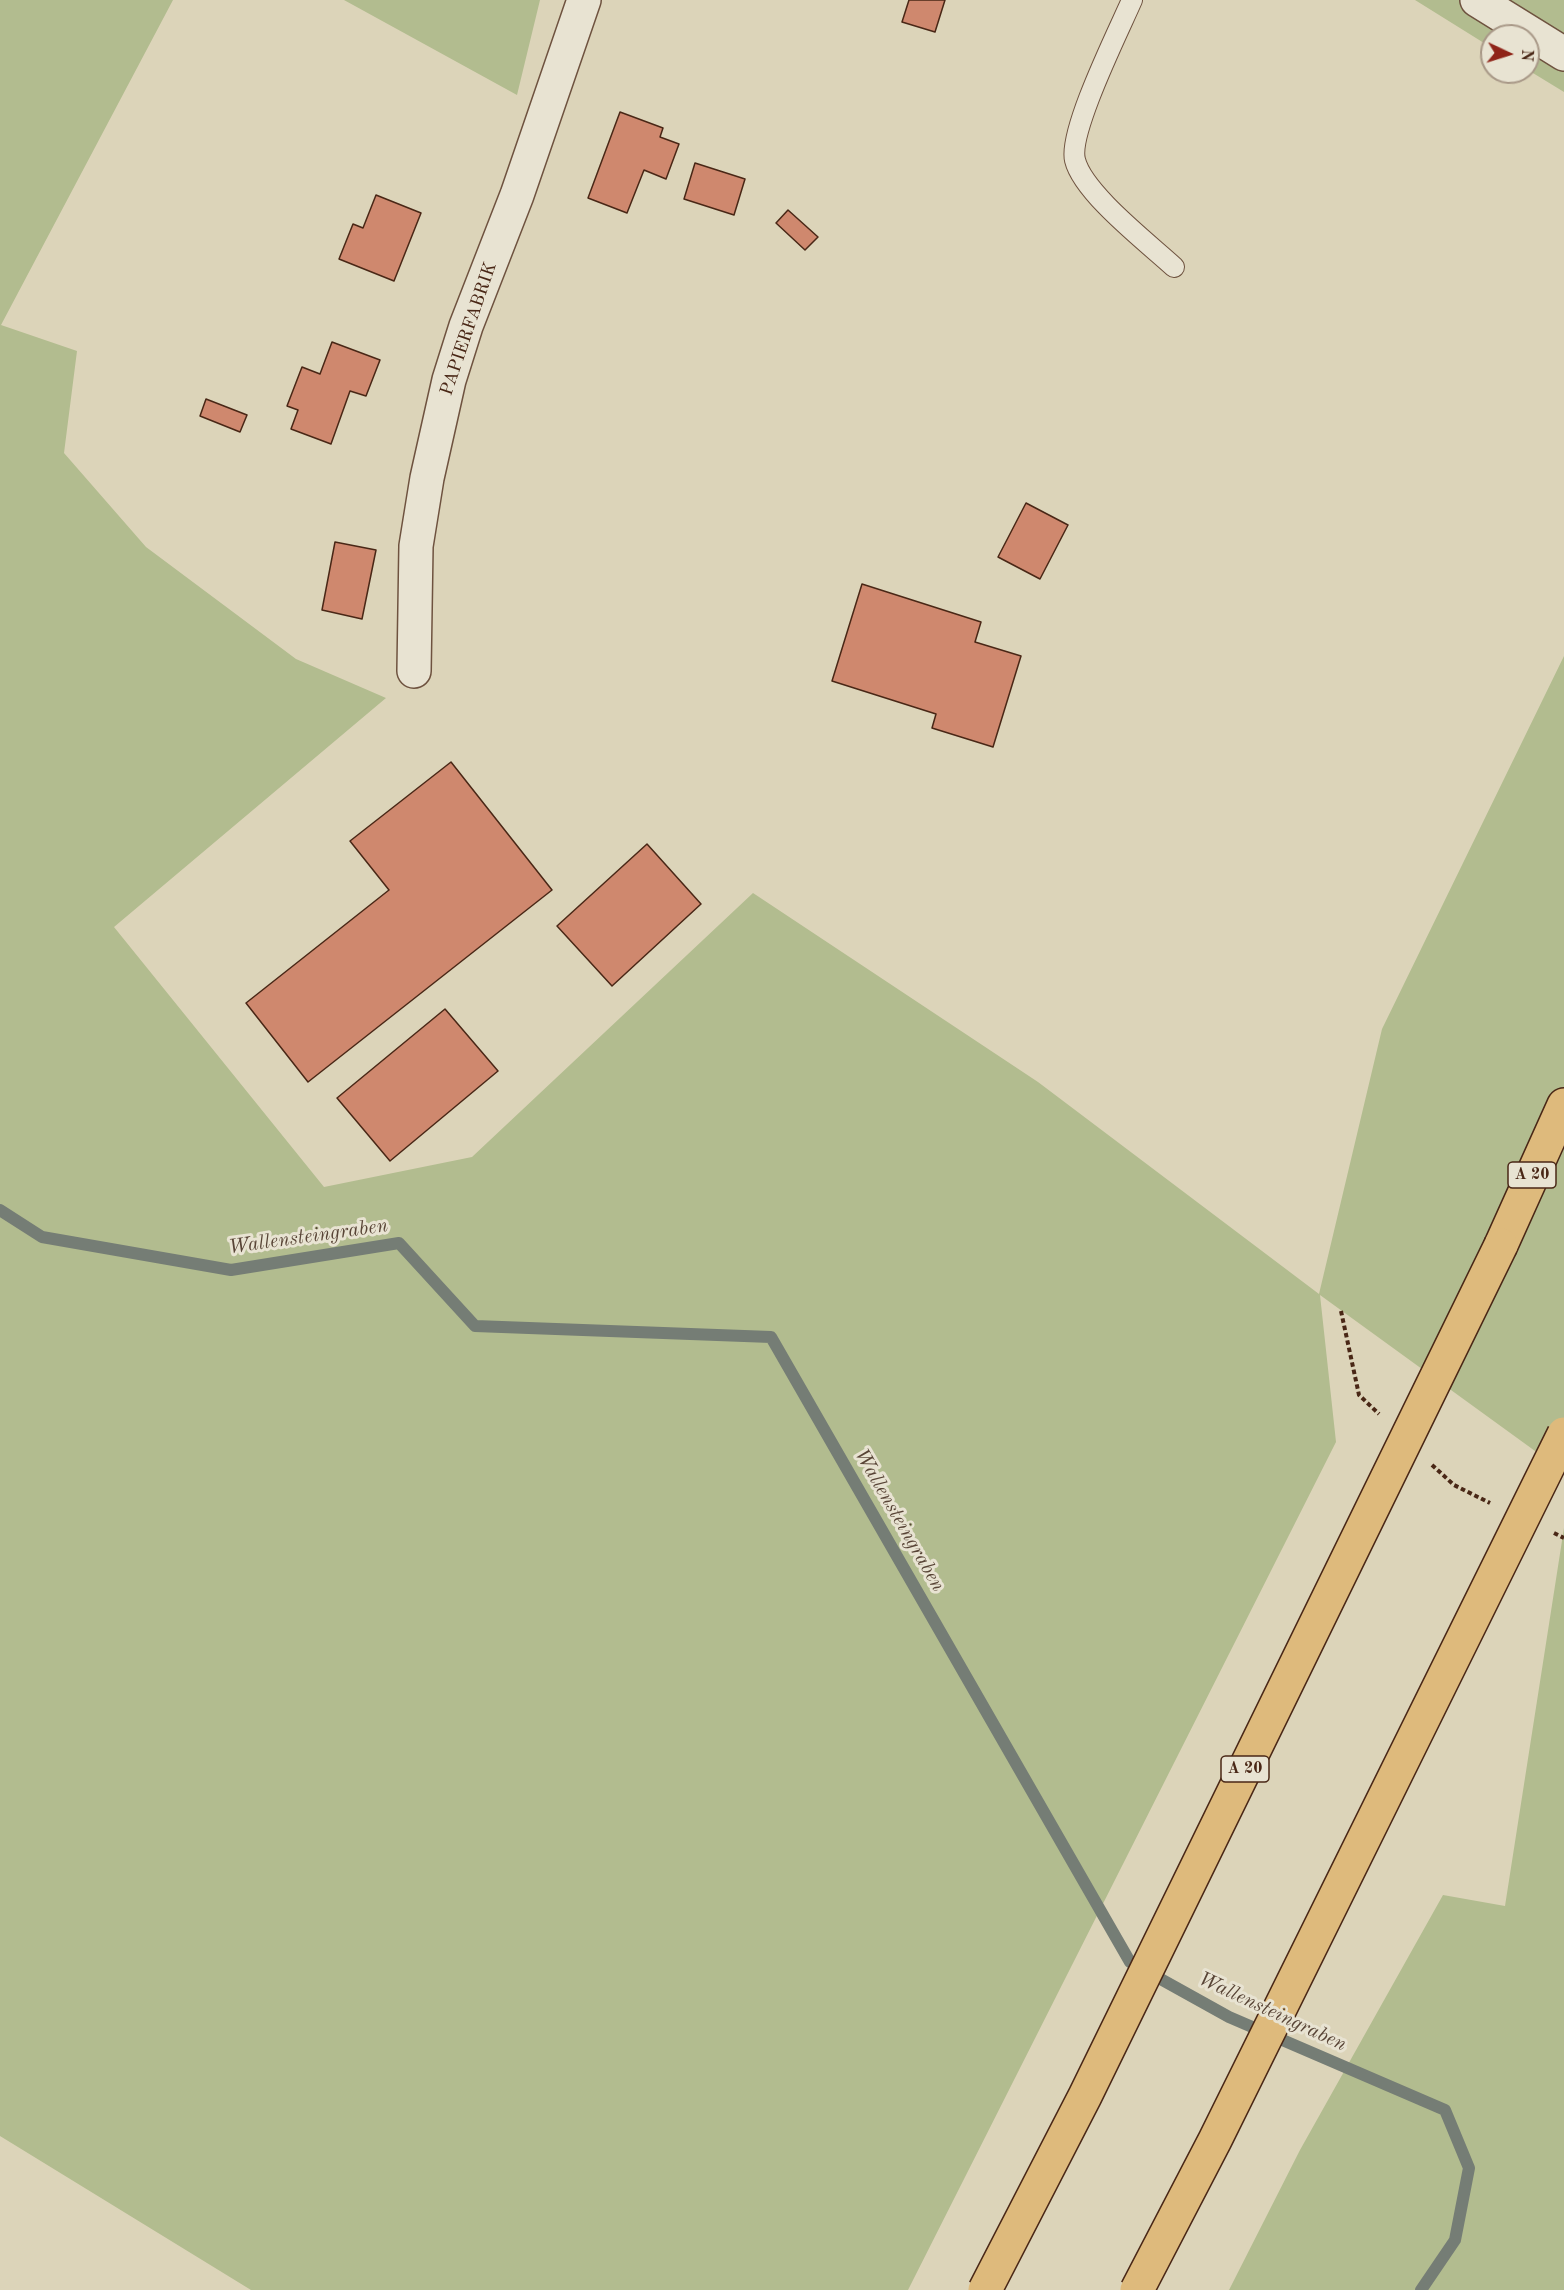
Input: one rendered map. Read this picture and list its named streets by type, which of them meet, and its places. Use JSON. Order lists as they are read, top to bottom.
{
  "streets": {
    "highway": ["A 20"],
    "street": ["PAPIERFABRIK"]
  },
  "water": ["Wallensteingraben"],
  "north": "right"
}
